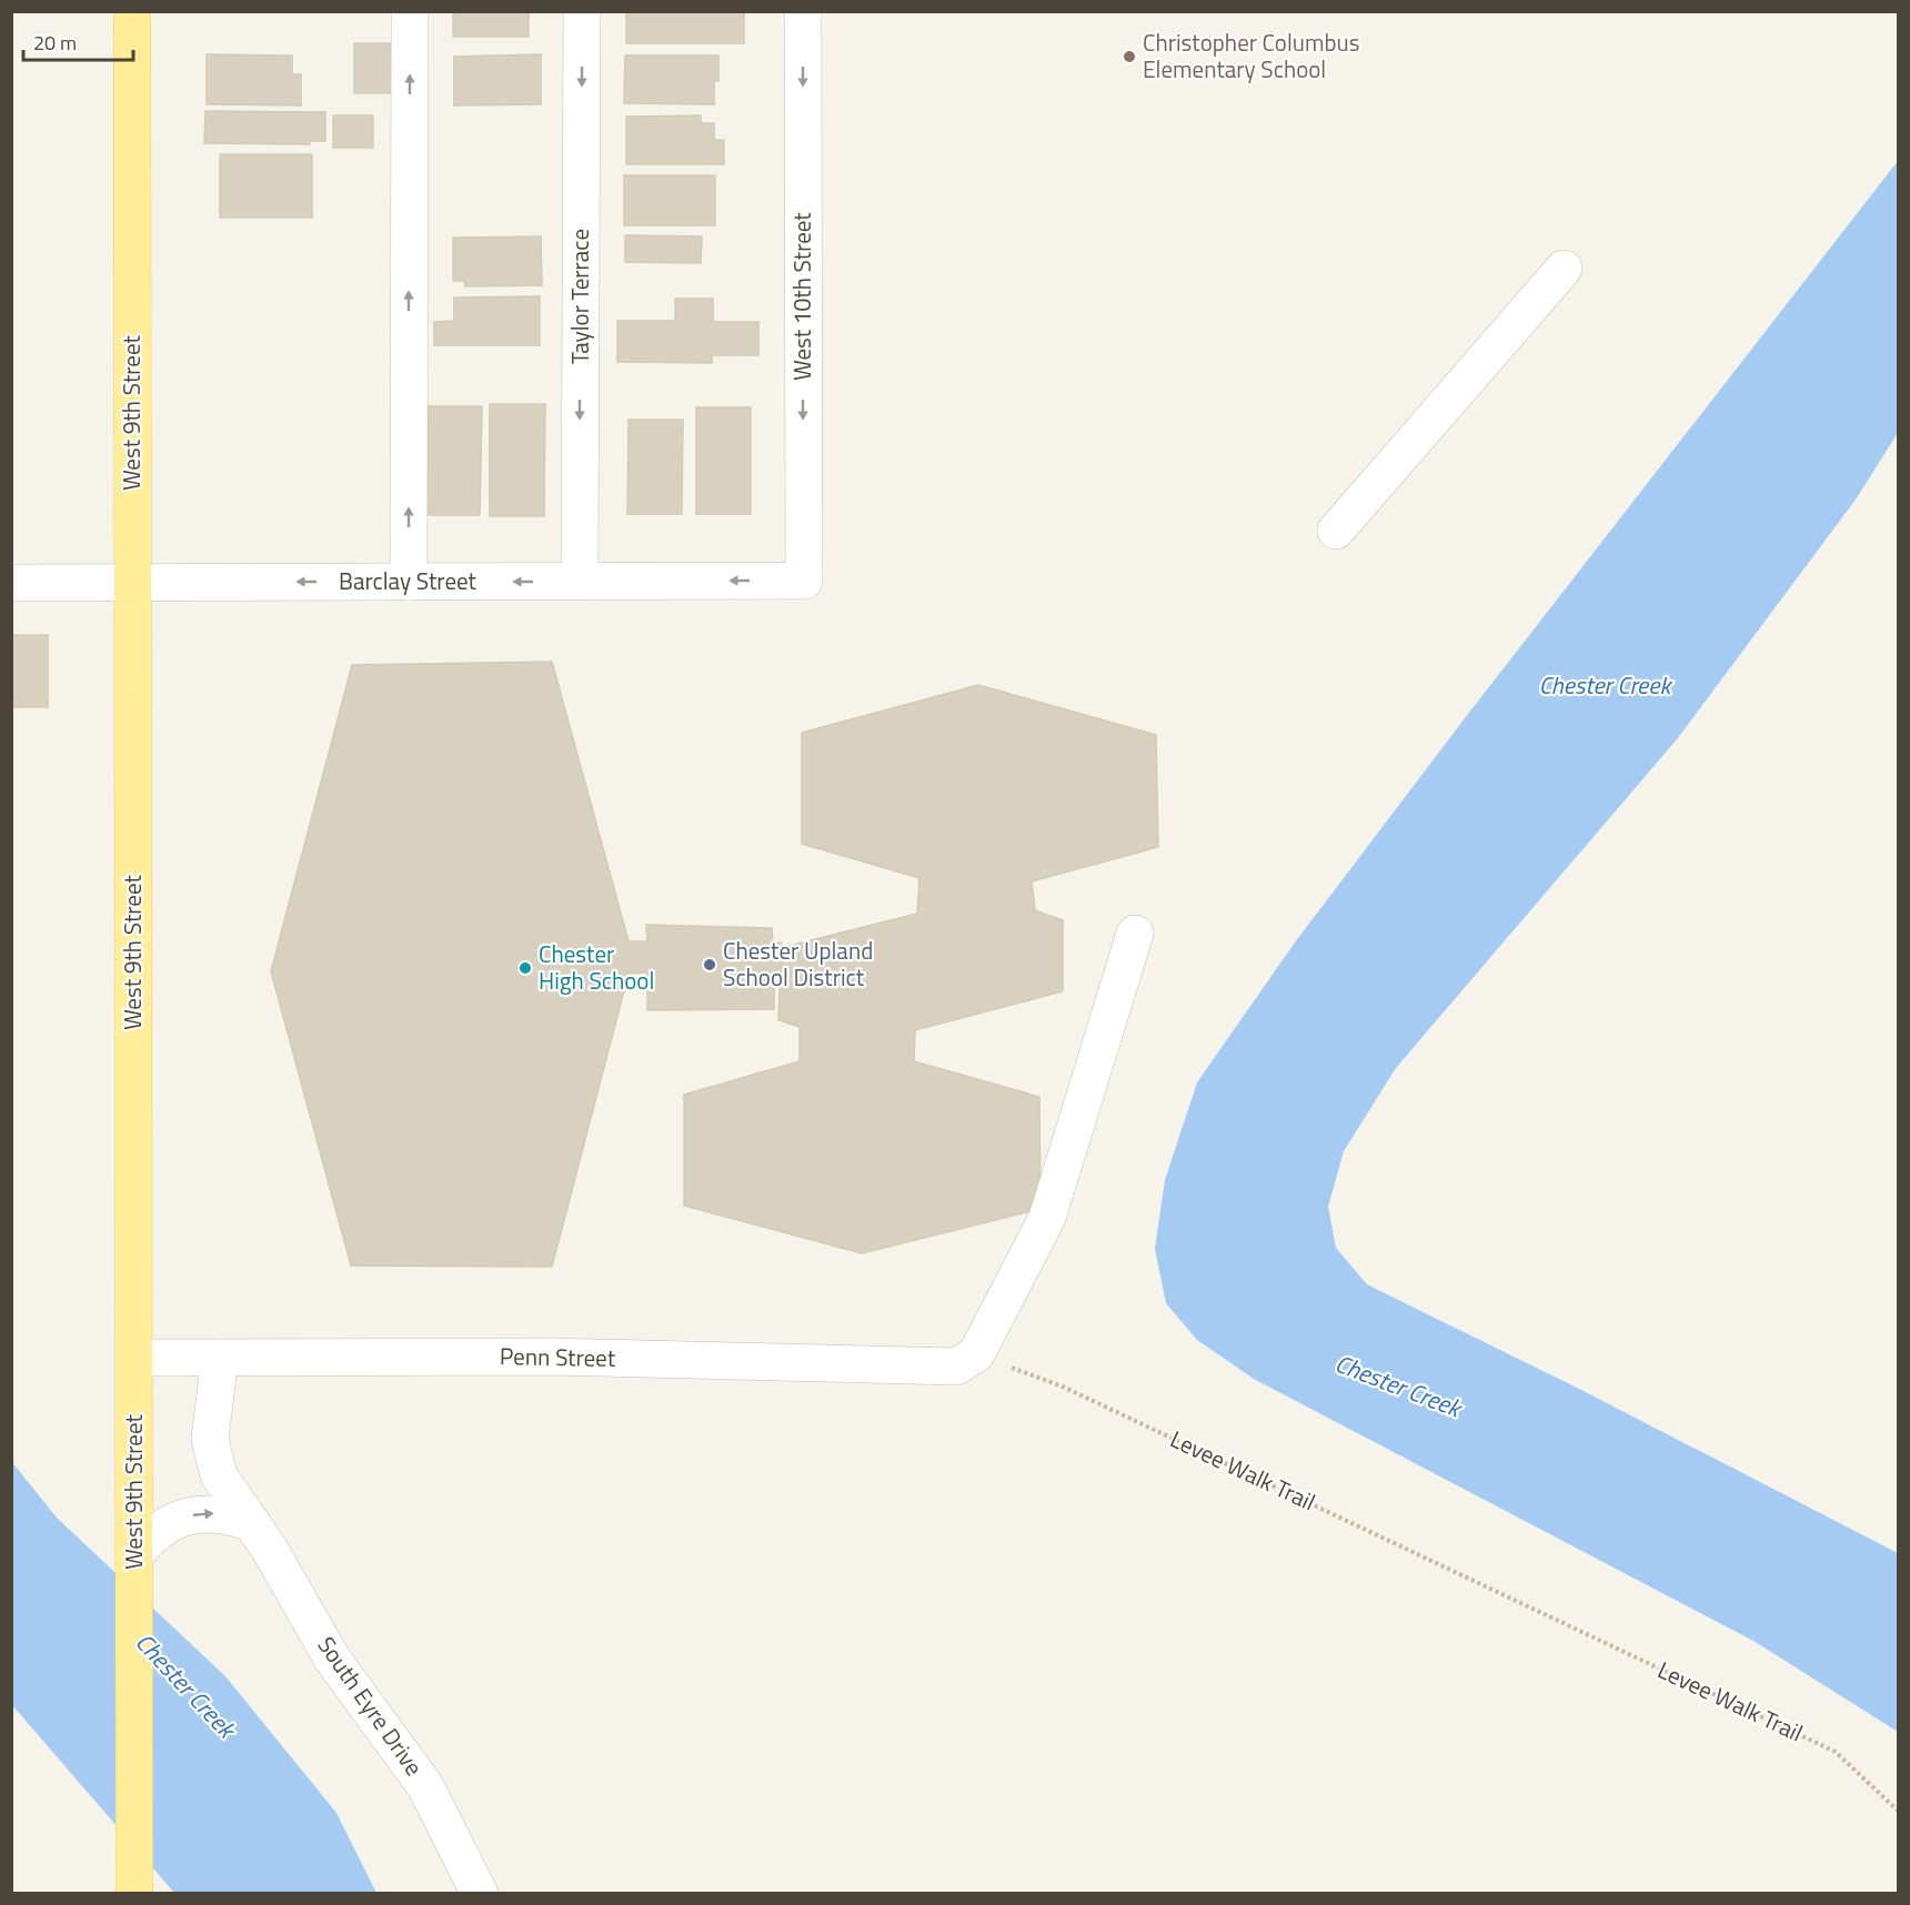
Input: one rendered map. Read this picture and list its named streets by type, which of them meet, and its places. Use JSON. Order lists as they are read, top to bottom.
{
  "streets": {
    "main road": ["West 9th Street"],
    "street": [
      "Taylor Terrace",
      "West 10th Street",
      "Barclay Street",
      "Penn Street",
      "South Eyre Drive"
    ],
    "path": ["Levee Walk Trail"]
  },
  "crossings": [
    ["Taylor Terrace", "Barclay Street"],
    ["West 10th Street", "Barclay Street"],
    ["West 9th Street", "Barclay Street"],
    ["West 9th Street", "Penn Street"],
    ["Penn Street", "Levee Walk Trail"],
    ["Penn Street", "South Eyre Drive"]
  ],
  "one_way": ["West 10th Street", "Barclay Street"],
  "water": ["Chester Creek"],
  "places": ["Christopher Columbus Elementary School", "Chester Upland School District", "Chester High School"],
  "scale_bar": "20 m"
}
